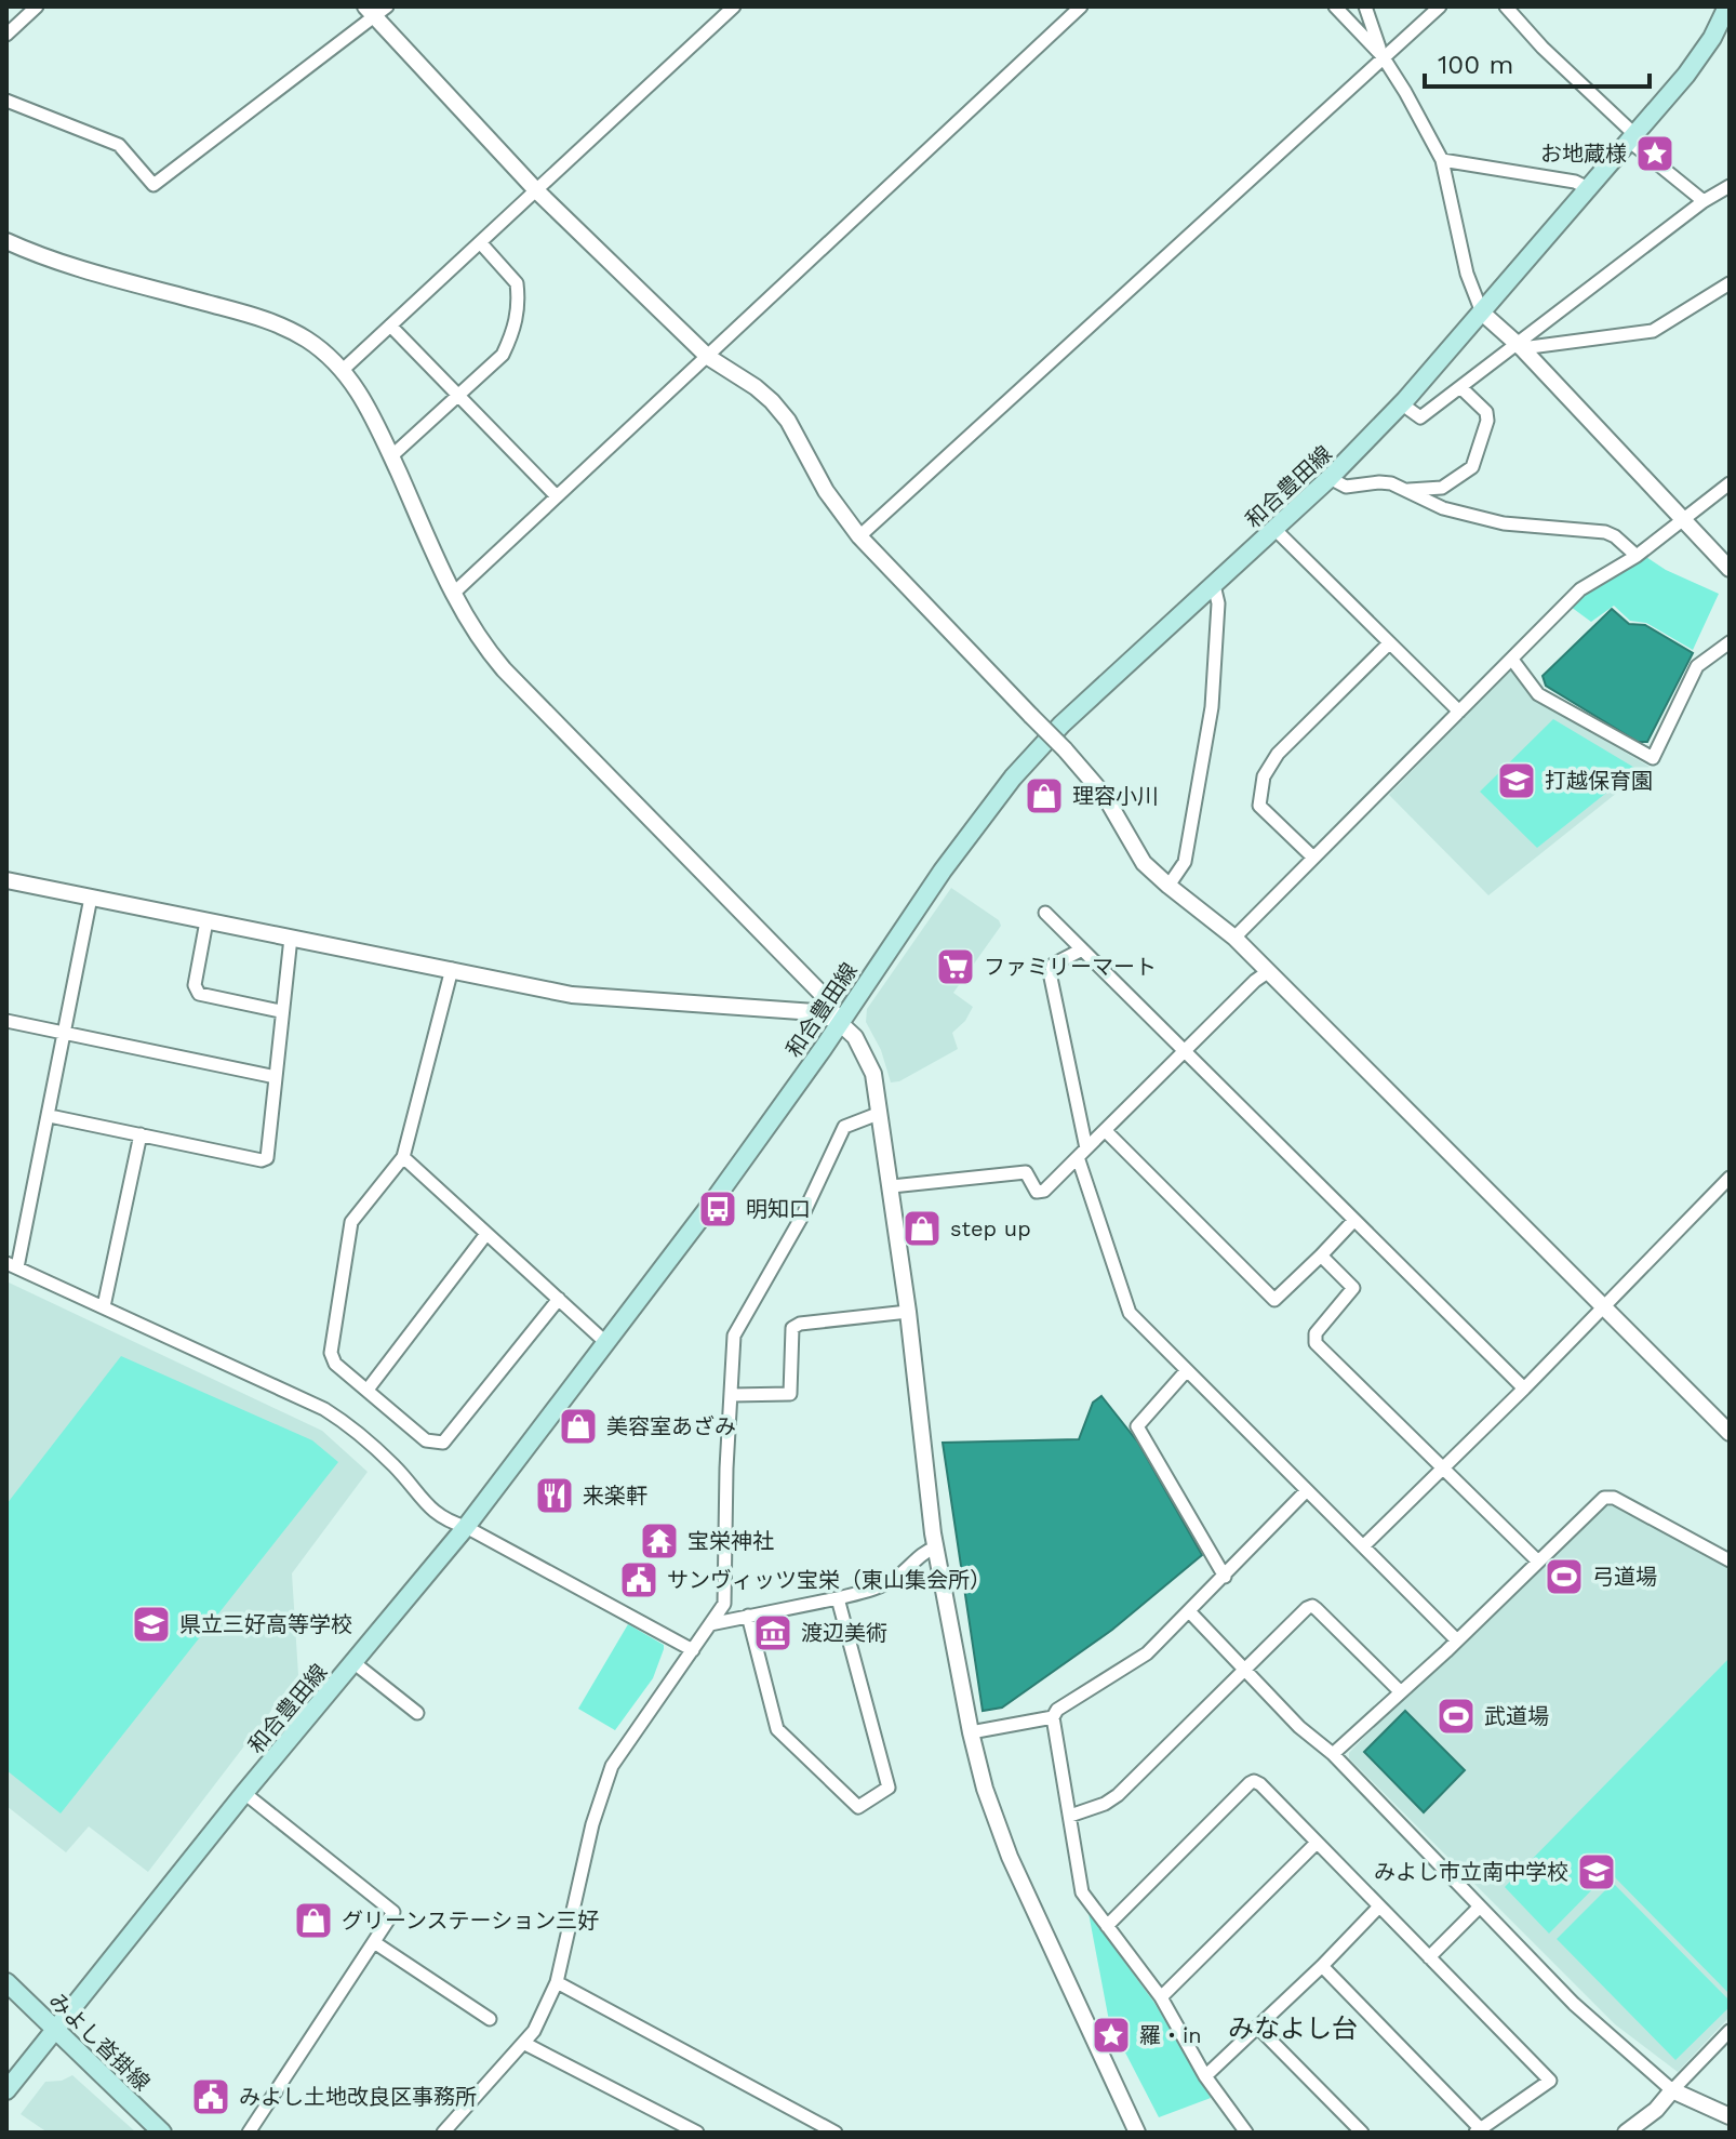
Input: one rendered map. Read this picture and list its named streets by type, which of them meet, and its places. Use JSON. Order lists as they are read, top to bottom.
{
  "streets": {
    "main road": ["和合豊田線", "みよし沓掛線"]
  },
  "crossings": [
    ["和合豊田線", "みよし沓掛線"]
  ],
  "districts": ["みなよし台"],
  "places": {
    "place": ["お地蔵様", "羅・in"],
    "school or university": ["打越保育園", "県立三好高等学校", "みよし市立南中学校"],
    "shop": [
      "理容小川",
      "step up",
      "美容室あざみ",
      "グリーンステーション三好"
    ],
    "supermarket": ["ファミリーマート"],
    "bus stop": ["明知口"],
    "restaurant": ["来楽軒"],
    "temple": ["宝栄神社"],
    "sports": ["弓道場", "武道場"],
    "public building": ["サンヴィッツ宝栄（東山集会所）", "みよし土地改良区事務所"],
    "museum": ["渡辺美術"]
  },
  "scale_bar": "100 m"
}
